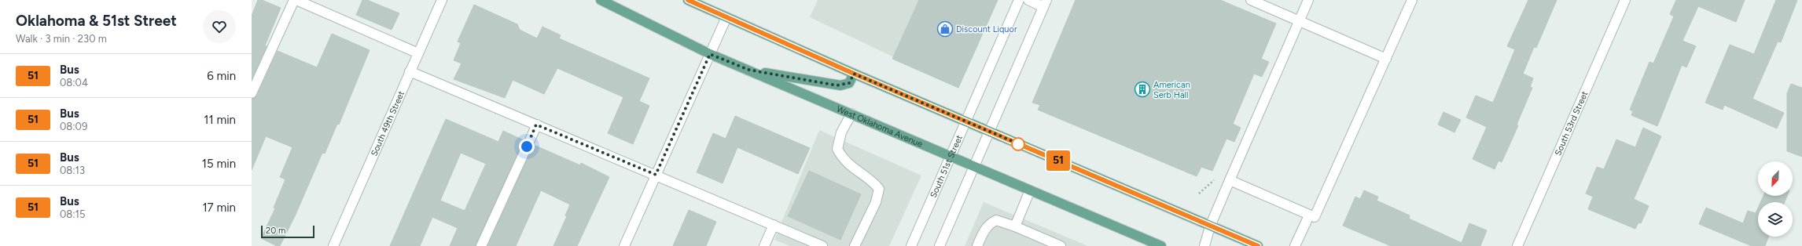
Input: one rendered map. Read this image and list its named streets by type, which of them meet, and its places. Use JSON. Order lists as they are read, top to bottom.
{
  "streets": {
    "main road": ["West Oklahoma Avenue"],
    "street": ["South 49th Street", "South 53rd Street", "South 51st Street"]
  },
  "crossings": [
    ["West Oklahoma Avenue", "South 51st Street"]
  ],
  "places": {
    "shop": ["Discount Liquor"],
    "building": ["American Serb Hall"]
  },
  "lines": ["bus line 51"],
  "scale_bar": "20 m",
  "north": "bottom left",
  "page": {
    "heading": ["Oklahoma & 51st Street", "Walk · 3 min · 230 m"],
    "on_map": "51",
    "list": [
      {
        "mark": "51",
        "name": "Bus",
        "note": "08:04",
        "value": "6 min"
      },
      {
        "mark": "51",
        "name": "Bus",
        "note": "08:09",
        "value": "11 min"
      },
      {
        "mark": "51",
        "name": "Bus",
        "note": "08:13",
        "value": "15 min"
      },
      {
        "mark": "51",
        "name": "Bus",
        "note": "08:15",
        "value": "17 min"
      }
    ],
    "scale": "20 m"
  }
}
